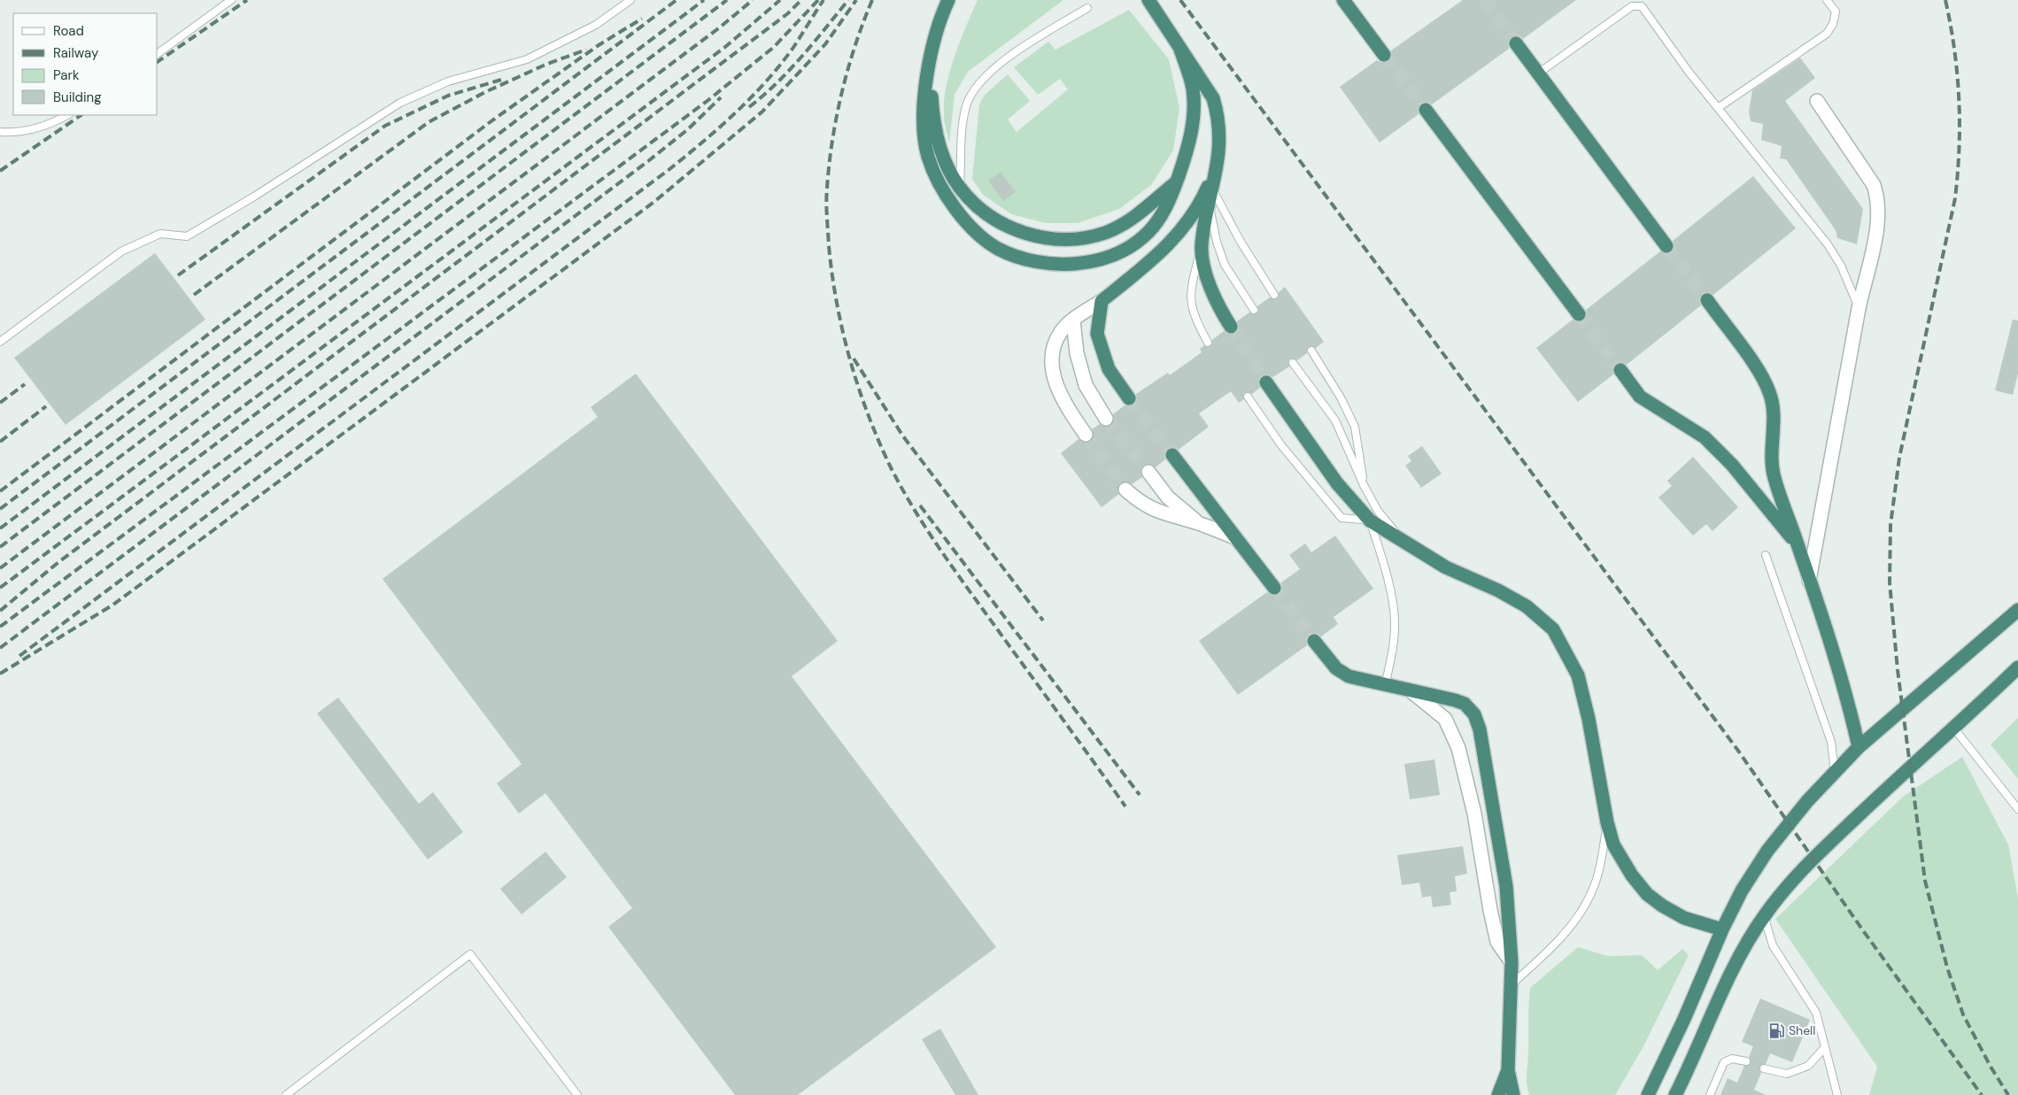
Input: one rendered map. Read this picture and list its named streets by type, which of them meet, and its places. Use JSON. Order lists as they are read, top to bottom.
{
  "places": {
    "fuel station": ["Shell"]
  },
  "legend": [
    "Road",
    "Railway",
    "Park",
    "Building"
  ]
}
